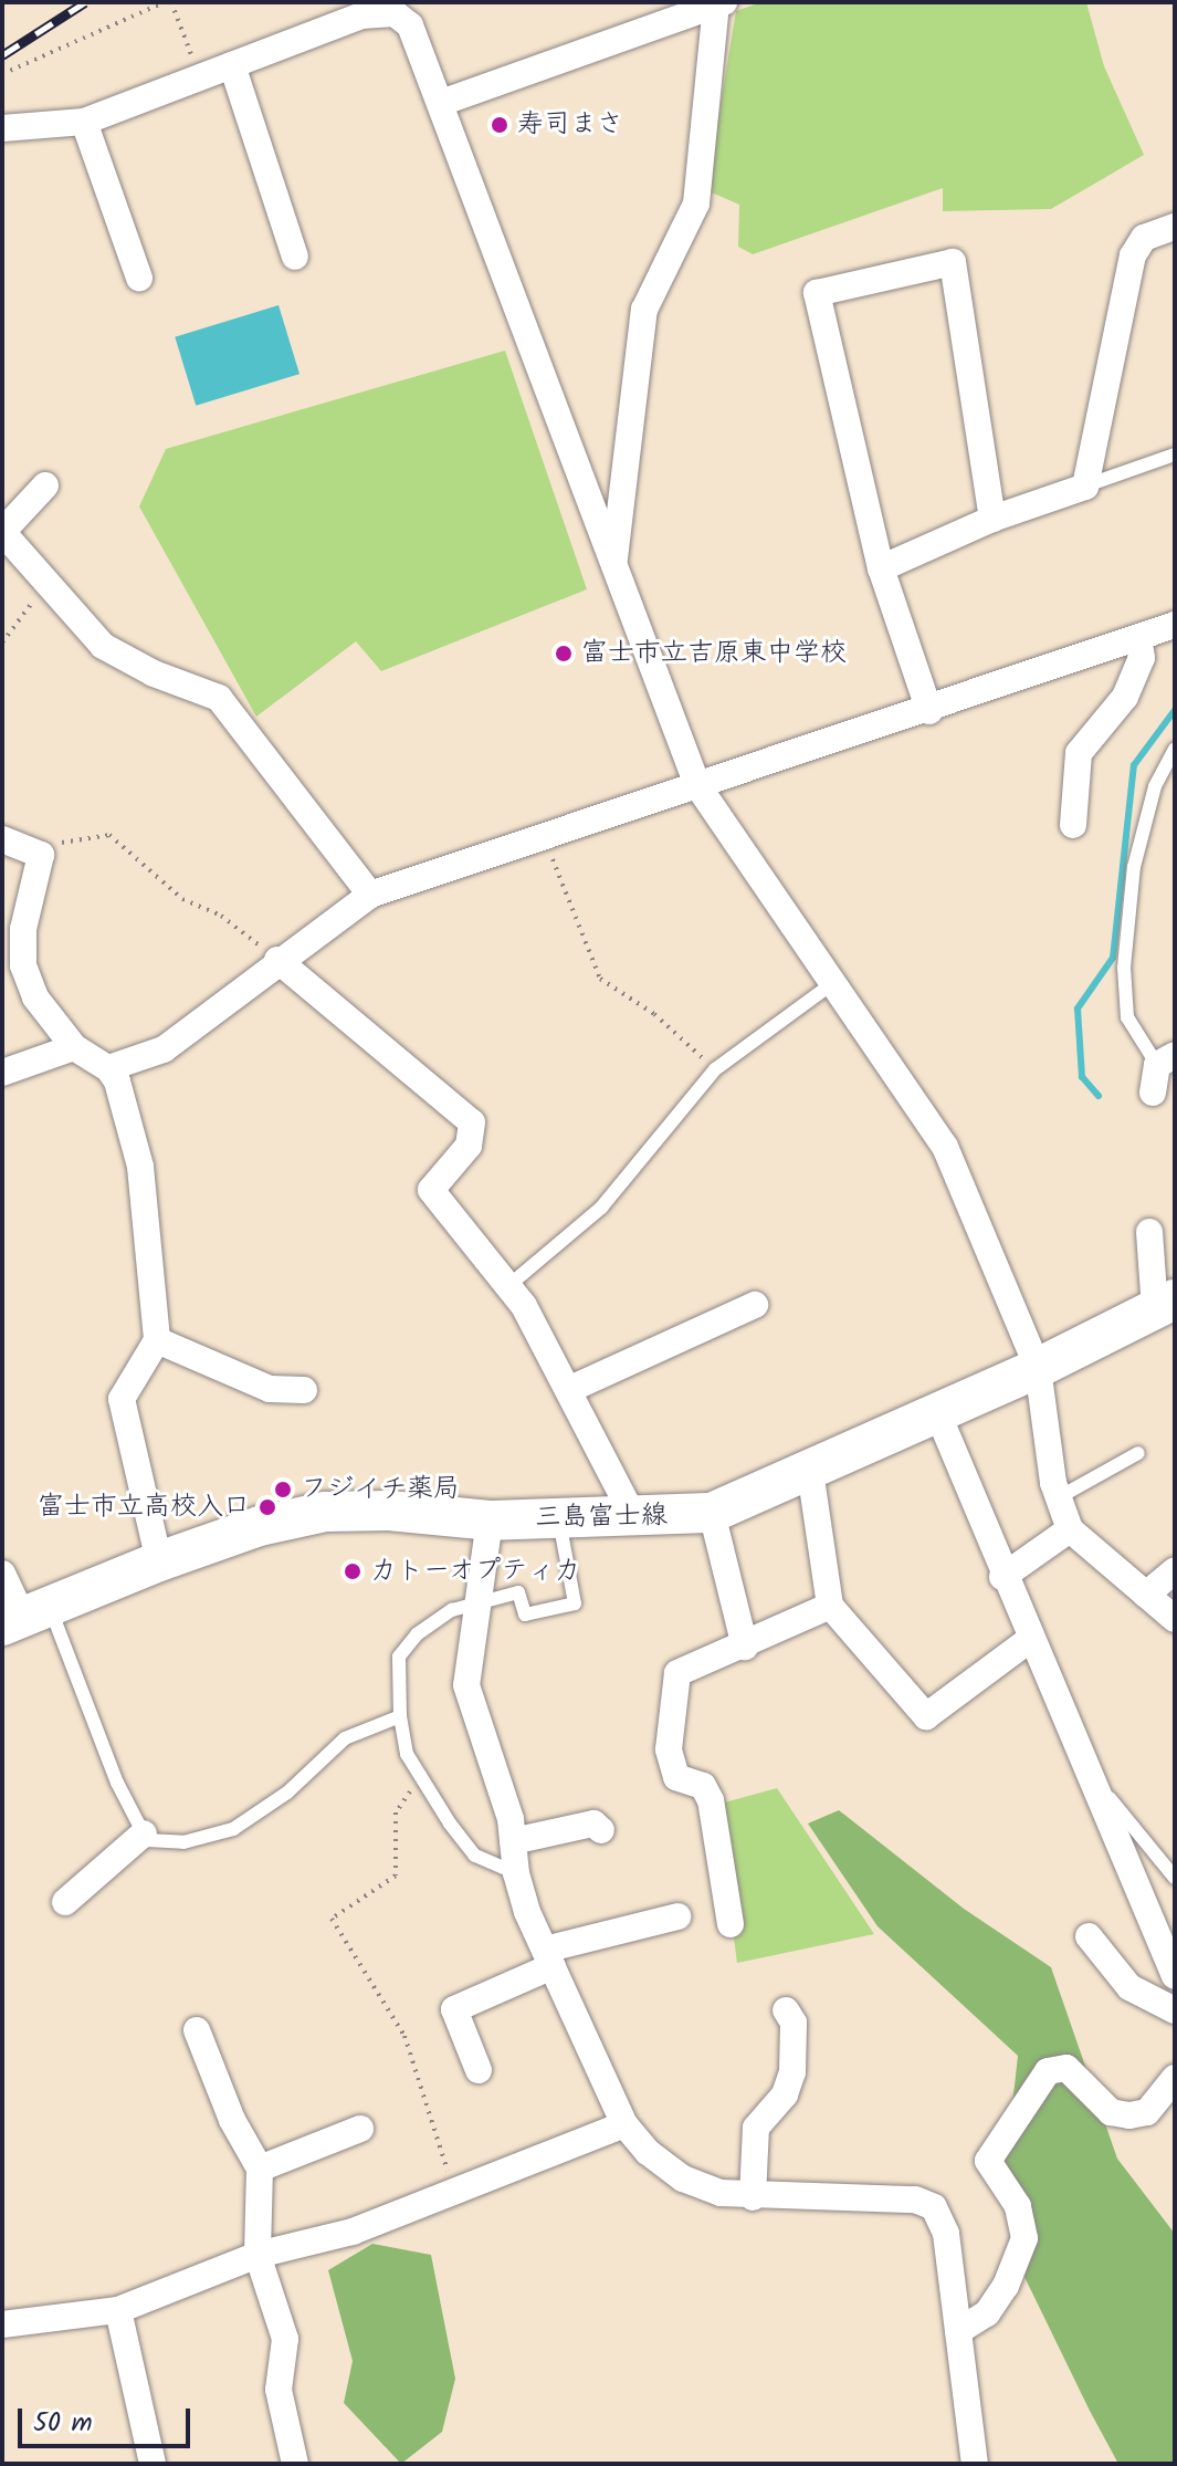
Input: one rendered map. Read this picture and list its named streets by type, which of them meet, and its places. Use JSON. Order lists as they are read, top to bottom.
{
  "streets": {
    "main road": ["三島富士線"]
  },
  "places": [
    "寿司まさ",
    "富士市立吉原東中学校",
    "フジイチ薬局",
    "富士市立高校入口",
    "カトーオプティカ"
  ],
  "scale_bar": "50 m"
}
